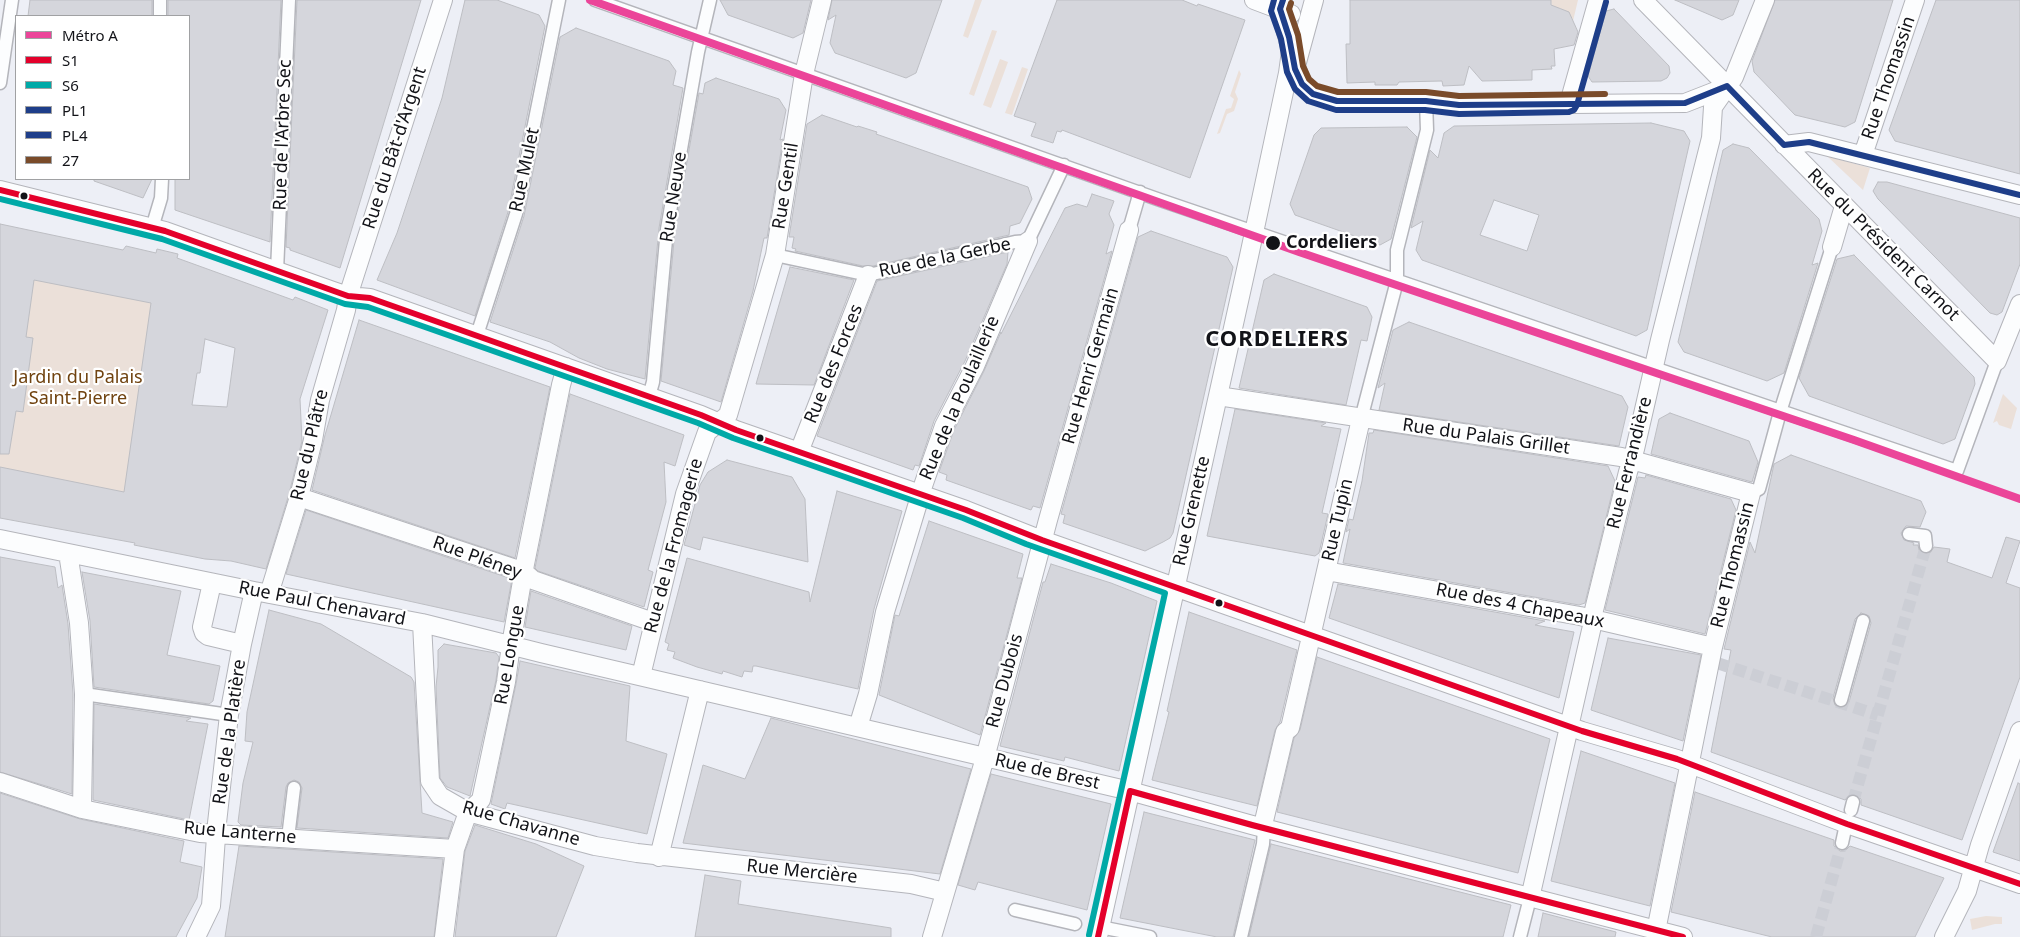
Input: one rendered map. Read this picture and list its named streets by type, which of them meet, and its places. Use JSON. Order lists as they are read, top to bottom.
{
  "streets": {
    "street": [
      "Rue Thomassin",
      "Rue de l'Arbre Sec",
      "Rue du Bât-d'Argent",
      "Rue Mulet",
      "Rue Gentil",
      "Rue Neuve",
      "Rue du Président Carnot",
      "Rue de la Gerbe",
      "Rue des Forces",
      "Rue Henri Germain",
      "Rue de la Poulaillerie",
      "Rue du Palais Grillet",
      "Rue du Plâtre",
      "Rue Ferrandière",
      "Rue Grenette",
      "Rue Tupin",
      "Rue de la Fromagerie",
      "Rue Pléney",
      "Rue Paul Chenavard",
      "Rue des 4 Chapeaux",
      "Rue Longue",
      "Rue Dubois",
      "Rue de la Platière",
      "Rue de Brest",
      "Rue Chavanne",
      "Rue Lanterne",
      "Rue Mercière"
    ]
  },
  "crossings": [
    ["Rue Thomassin", "Rue du Président Carnot"],
    ["Rue Thomassin", "Rue du Palais Grillet"],
    ["Rue Thomassin", "Rue des 4 Chapeaux"],
    ["Rue Thomassin", "Rue de Brest"],
    ["Rue du Bât-d'Argent", "Rue du Plâtre"],
    ["Rue Gentil", "Rue de la Gerbe"],
    ["Rue Gentil", "Rue de la Fromagerie"],
    ["Rue du Président Carnot", "Rue Ferrandière"],
    ["Rue de la Gerbe", "Rue des Forces"],
    ["Rue de la Gerbe", "Rue de la Poulaillerie"],
    ["Rue Henri Germain", "Rue Dubois"],
    ["Rue de la Poulaillerie", "Rue de Brest"],
    ["Rue du Palais Grillet", "Rue Ferrandière"],
    ["Rue du Palais Grillet", "Rue Grenette"],
    ["Rue du Palais Grillet", "Rue Tupin"],
    ["Rue du Plâtre", "Rue Pléney"],
    ["Rue du Plâtre", "Rue Paul Chenavard"],
    ["Rue du Plâtre", "Rue de la Platière"],
    ["Rue Ferrandière", "Rue des 4 Chapeaux"],
    ["Rue Ferrandière", "Rue de Brest"],
    ["Rue Grenette", "Rue de Brest"],
    ["Rue Tupin", "Rue des 4 Chapeaux"],
    ["Rue Tupin", "Rue de Brest"],
    ["Rue de la Fromagerie", "Rue Pléney"],
    ["Rue de la Fromagerie", "Rue Paul Chenavard"],
    ["Rue de la Fromagerie", "Rue de Brest"],
    ["Rue Pléney", "Rue Longue"],
    ["Rue Paul Chenavard", "Rue Longue"],
    ["Rue Paul Chenavard", "Rue de Brest"],
    ["Rue Paul Chenavard", "Rue Chavanne"],
    ["Rue Longue", "Rue Chavanne"],
    ["Rue Longue", "Rue Lanterne"],
    ["Rue Dubois", "Rue de Brest"],
    ["Rue Dubois", "Rue Mercière"],
    ["Rue de la Platière", "Rue Lanterne"],
    ["Rue Chavanne", "Rue Mercière"]
  ],
  "districts": ["CORDELIERS"],
  "parks": ["Jardin du Palais Saint-Pierre"],
  "places": ["Cordeliers"],
  "lines": [
    "metro line A",
    "transit line PL1",
    "transit line PL4",
    "transit line 27",
    "transit line S1",
    "transit line S6"
  ],
  "legend": [
    "Métro A",
    "S1",
    "S6",
    "PL1",
    "PL4",
    "27"
  ]
}
